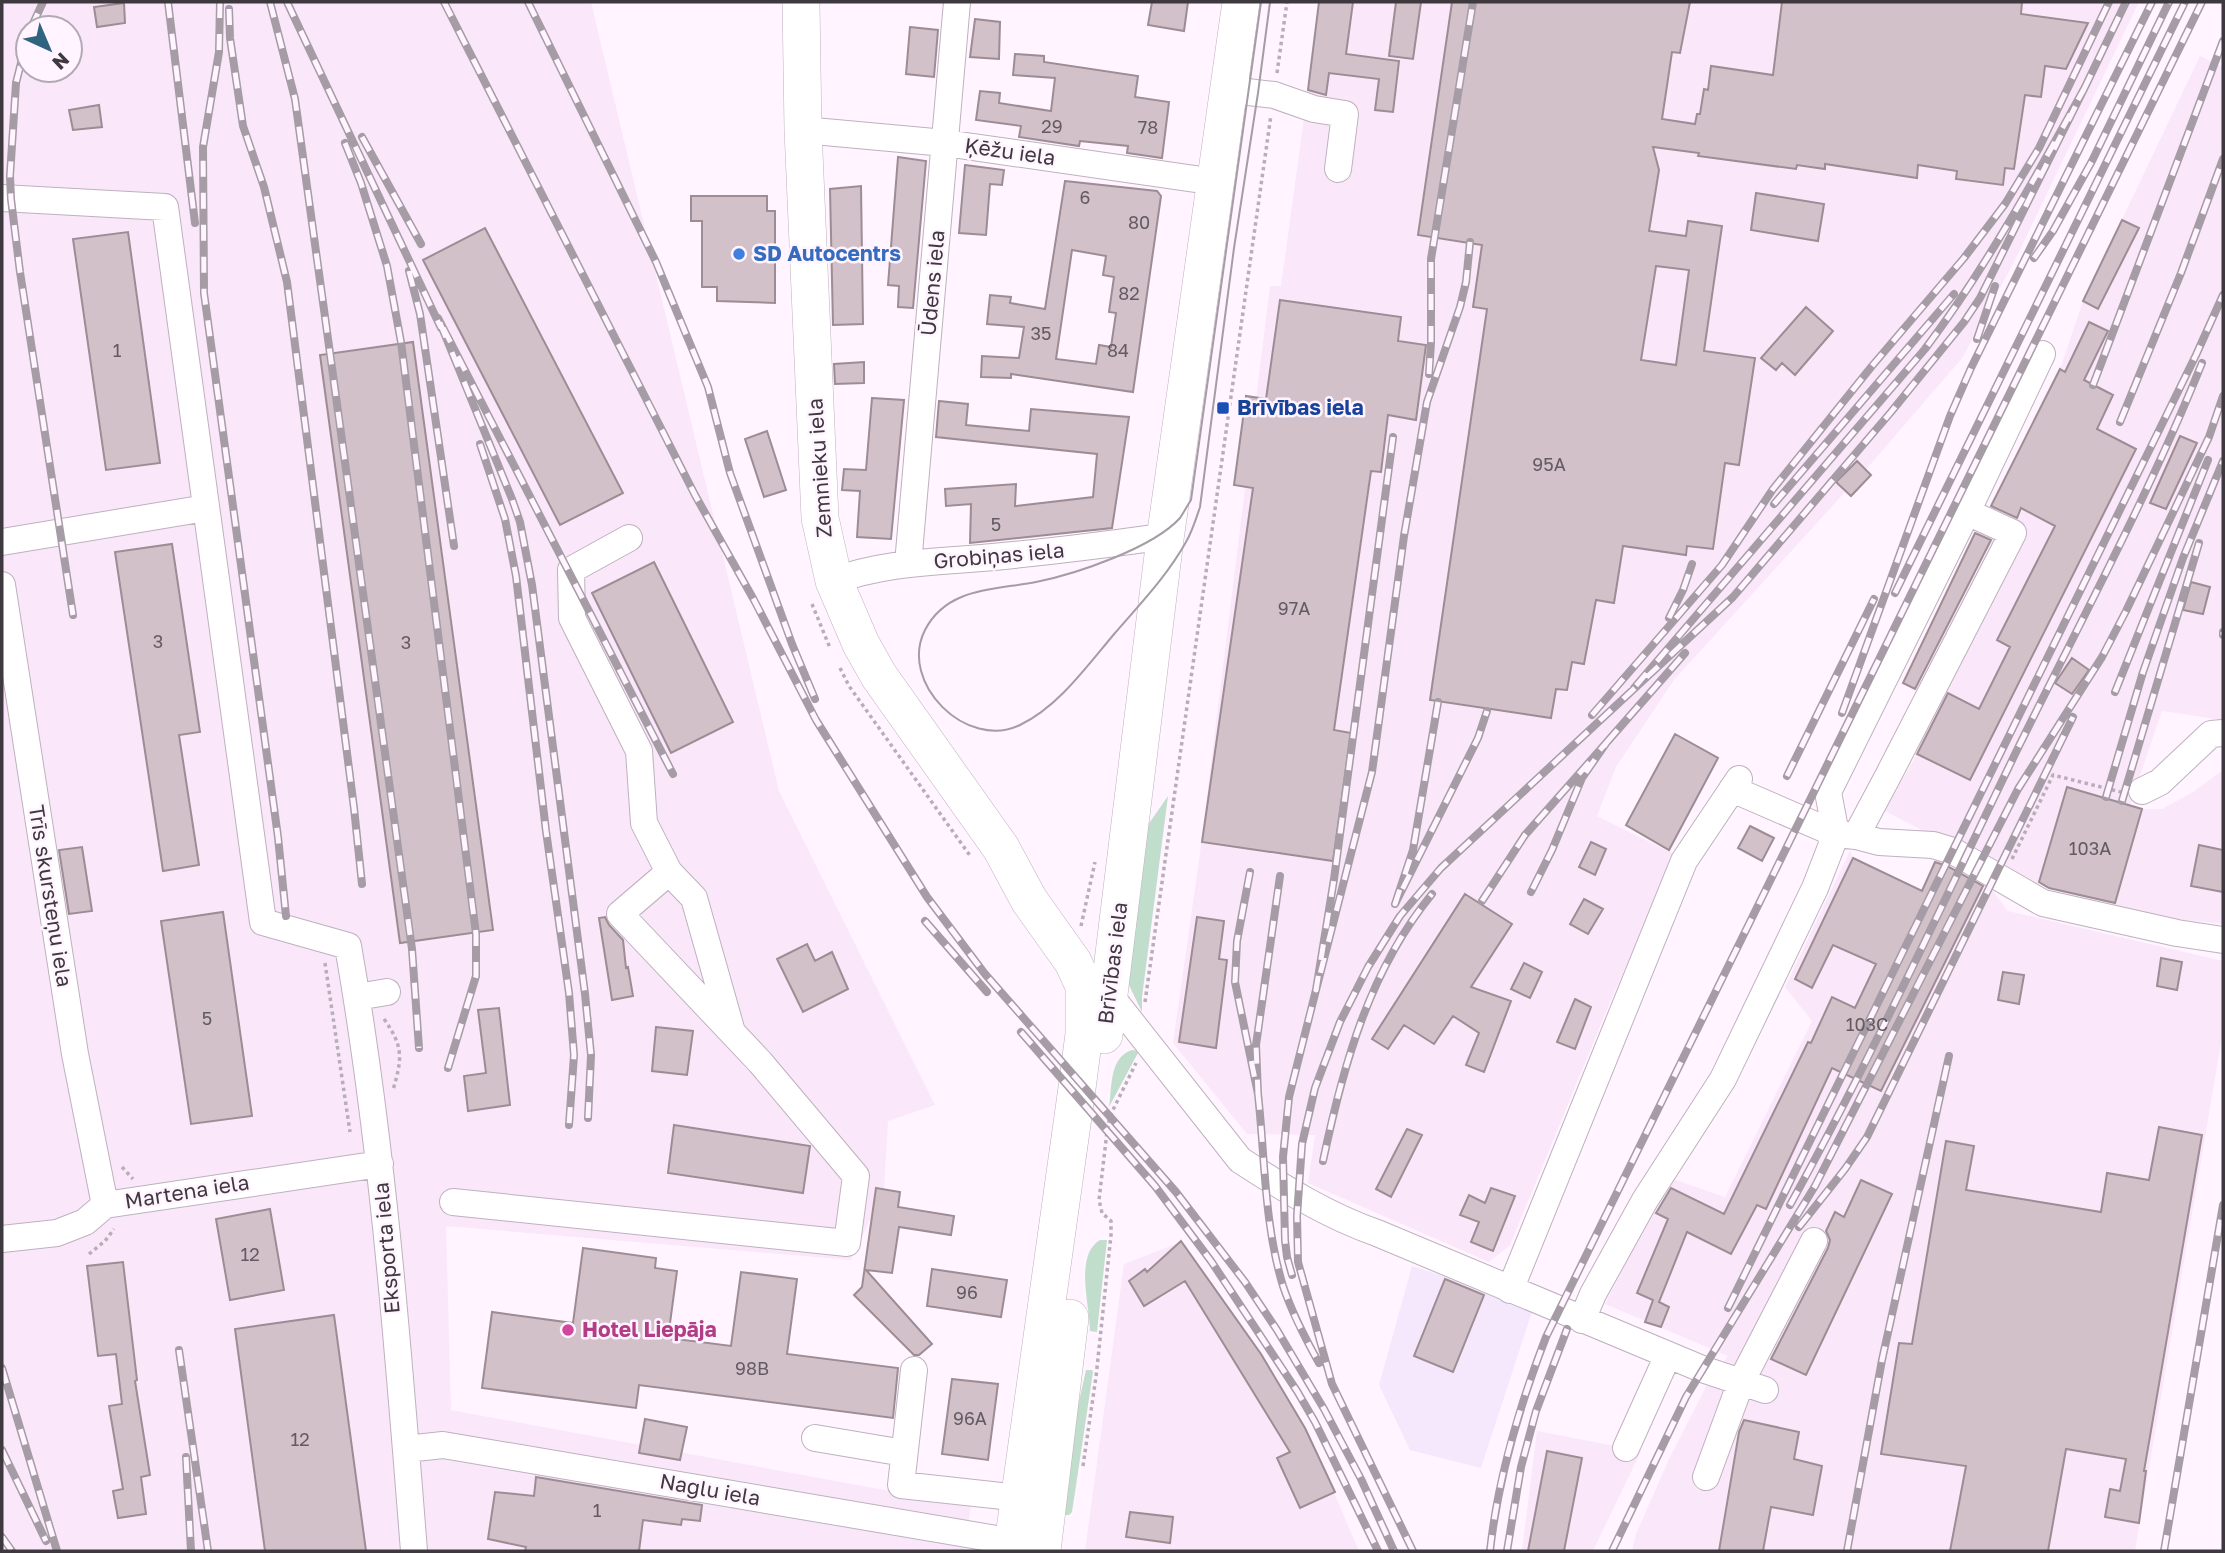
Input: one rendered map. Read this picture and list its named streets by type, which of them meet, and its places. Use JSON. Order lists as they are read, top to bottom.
{
  "streets": {
    "highway": ["Zemnieku iela", "Brīvības iela"],
    "street": [
      "Ķēžu iela",
      "Ūdens iela",
      "Grobiņas iela",
      "Trīs skursteņu iela",
      "Martena iela",
      "Eksporta iela",
      "Naglu iela"
    ]
  },
  "crossings": [
    ["Ķēžu iela", "Ūdens iela"],
    ["Ķēžu iela", "Zemnieku iela"],
    ["Ķēžu iela", "Brīvības iela"],
    ["Ūdens iela", "Grobiņas iela"],
    ["Zemnieku iela", "Grobiņas iela"],
    ["Zemnieku iela", "Brīvības iela"],
    ["Grobiņas iela", "Brīvības iela"],
    ["Trīs skursteņu iela", "Martena iela"],
    ["Brīvības iela", "Naglu iela"],
    ["Martena iela", "Eksporta iela"],
    ["Eksporta iela", "Naglu iela"]
  ],
  "places": {
    "other": ["SD Autocentrs", "Hotel Liepāja"],
    "transit": ["Brīvības iela"]
  },
  "house_numbers": [
    "29",
    "78",
    "6",
    "80",
    "82",
    "35",
    "1",
    "84",
    "95A",
    "5",
    "97A",
    "3",
    "3",
    "103A",
    "5",
    "103C",
    "12",
    "96",
    "98B",
    "96A",
    "12",
    "1"
  ],
  "north": "bottom right"
}
